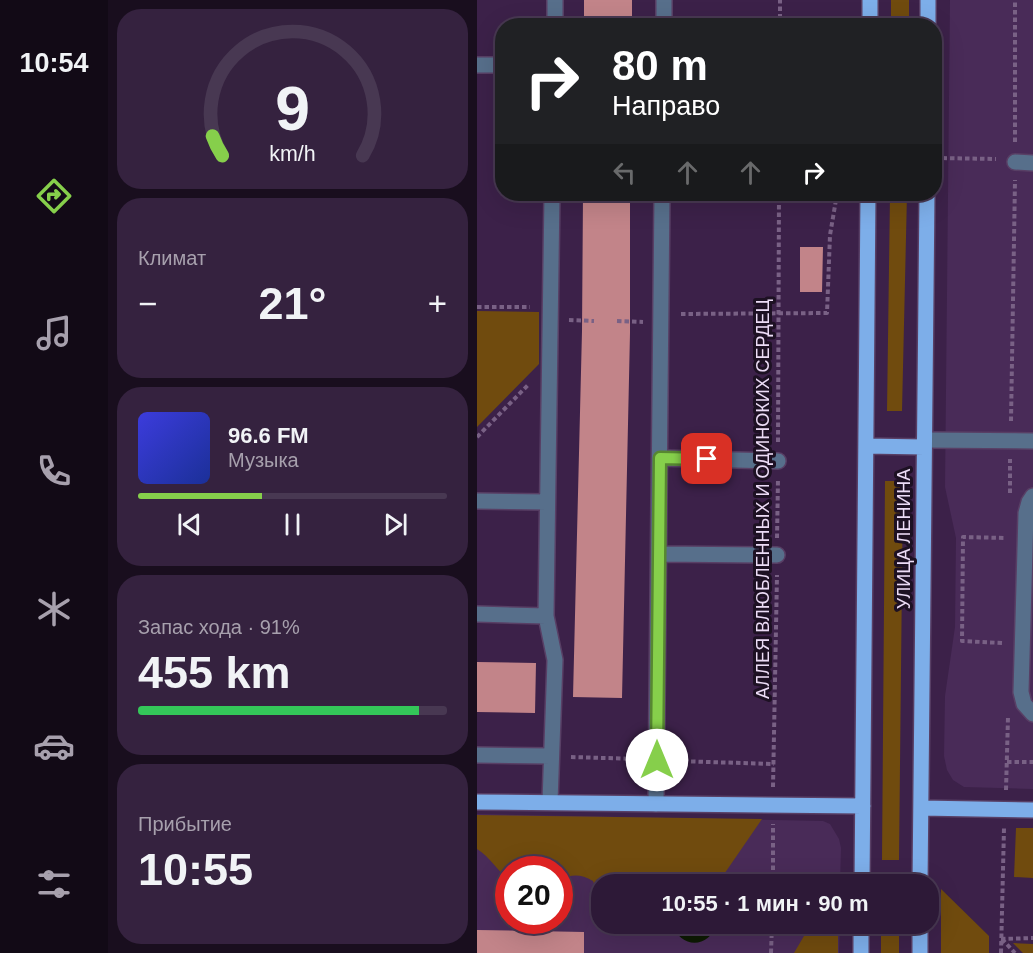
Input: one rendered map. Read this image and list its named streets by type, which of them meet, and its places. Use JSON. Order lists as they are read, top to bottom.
{
  "streets": {
    "main road": ["УЛИЦА ЛЕНИНА"],
    "path": ["АЛЛЕЯ ВЛЮБЛЕННЫХ И ОДИНОКИХ СЕРДЕЦ"]
  },
  "page": {
    "tabs": "10:54",
    "turn": ["80 m", "Направо"],
    "tile": [
      "Климат",
      ["Запас хода · 91%", "455 km"],
      ["Прибытие", "10:55"]
    ],
    "heat": ["−", "21°", "+"],
    "song": ["96.6 FM", "Музыка"],
    "limit": "20",
    "trip": "10:55 · 1 мин · 90 m",
    "gauge": ["9", "km/h"]
  }
}
